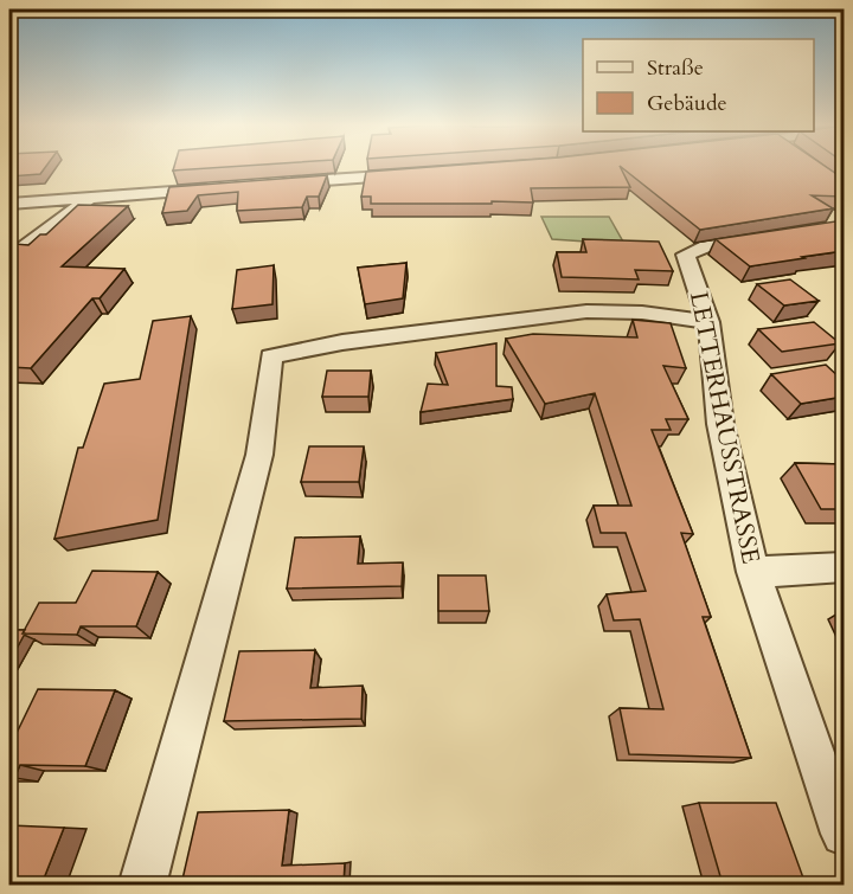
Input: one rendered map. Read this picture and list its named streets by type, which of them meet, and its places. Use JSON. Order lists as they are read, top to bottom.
{
  "streets": {
    "street": ["LETTERHAUSSTRASSE"]
  },
  "legend": ["Straße", "Gebäude"]
}
